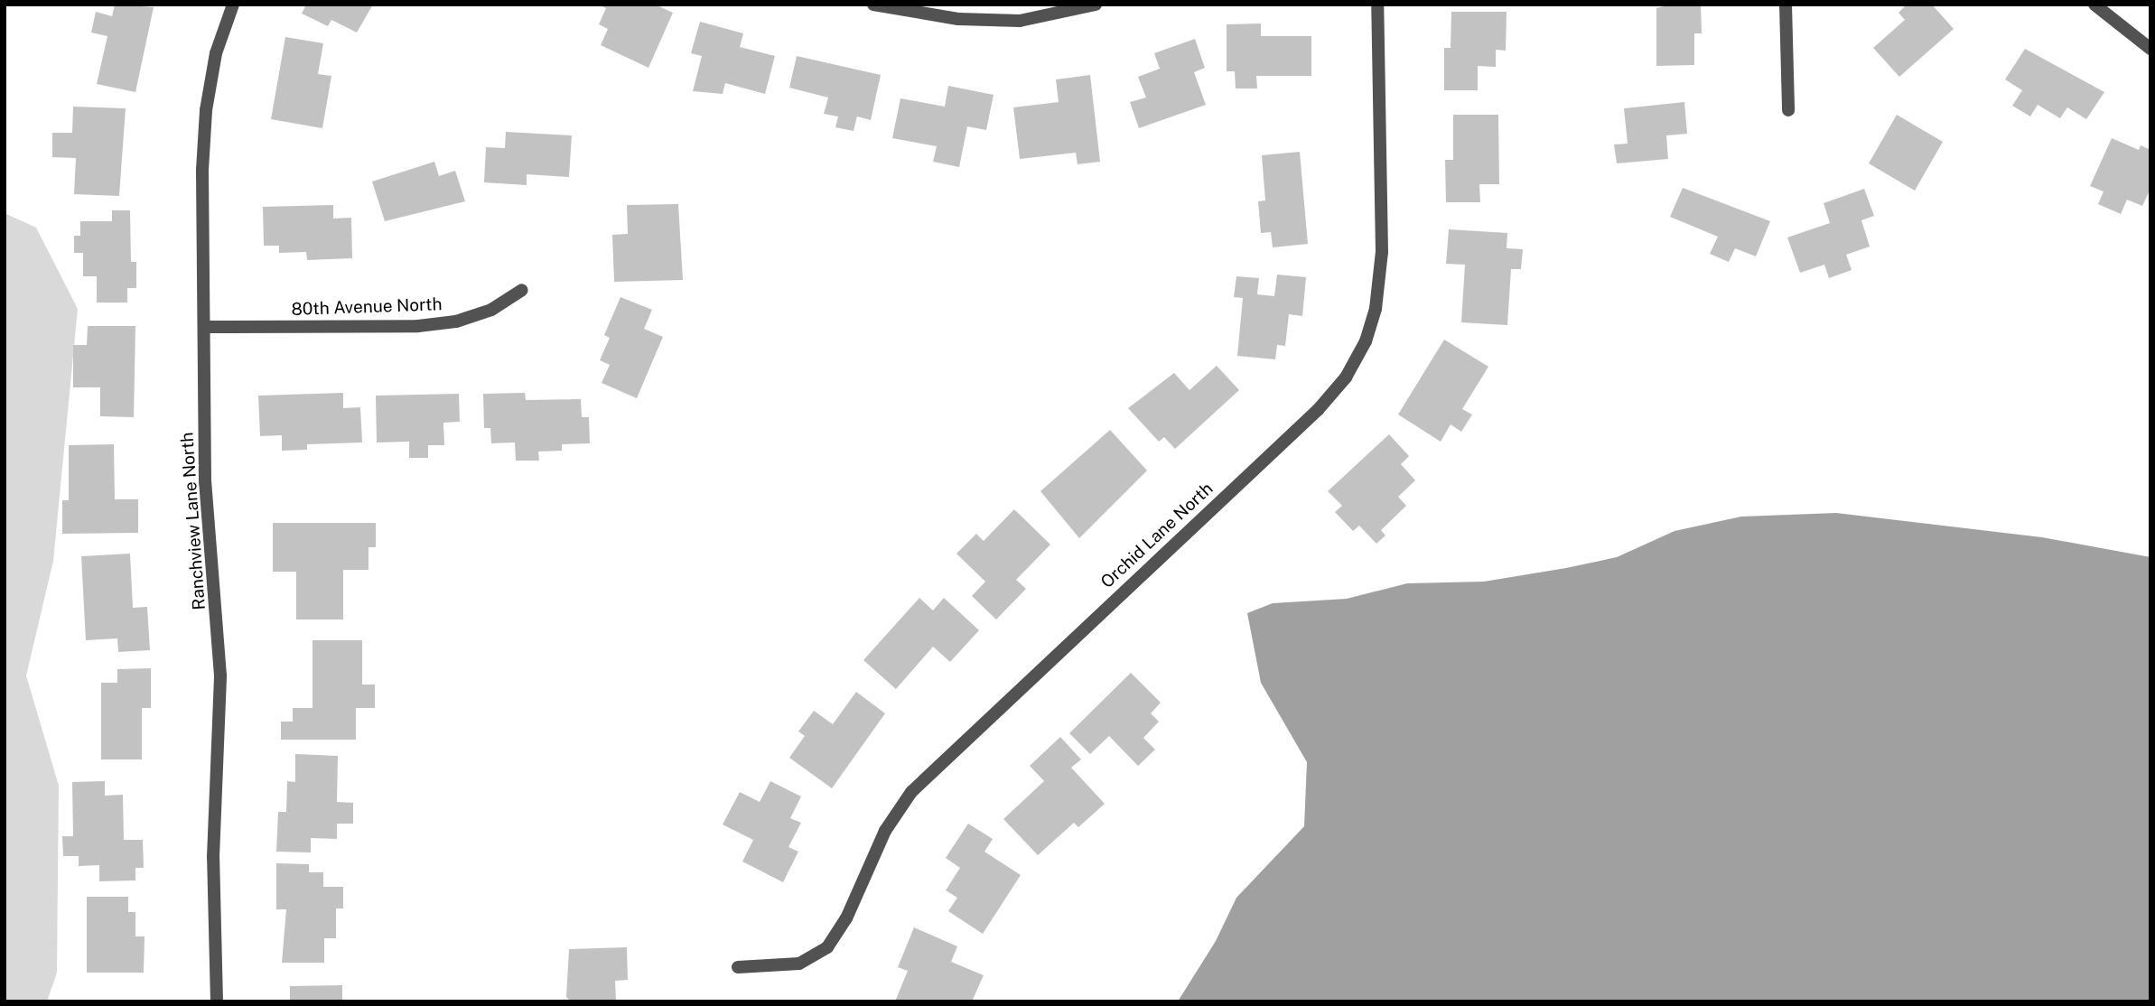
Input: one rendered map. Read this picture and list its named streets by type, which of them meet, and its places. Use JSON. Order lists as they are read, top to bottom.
{
  "streets": {
    "street": ["80th Avenue North", "Ranchview Lane North", "Orchid Lane North"]
  },
  "crossings": [
    ["80th Avenue North", "Ranchview Lane North"]
  ]
}
